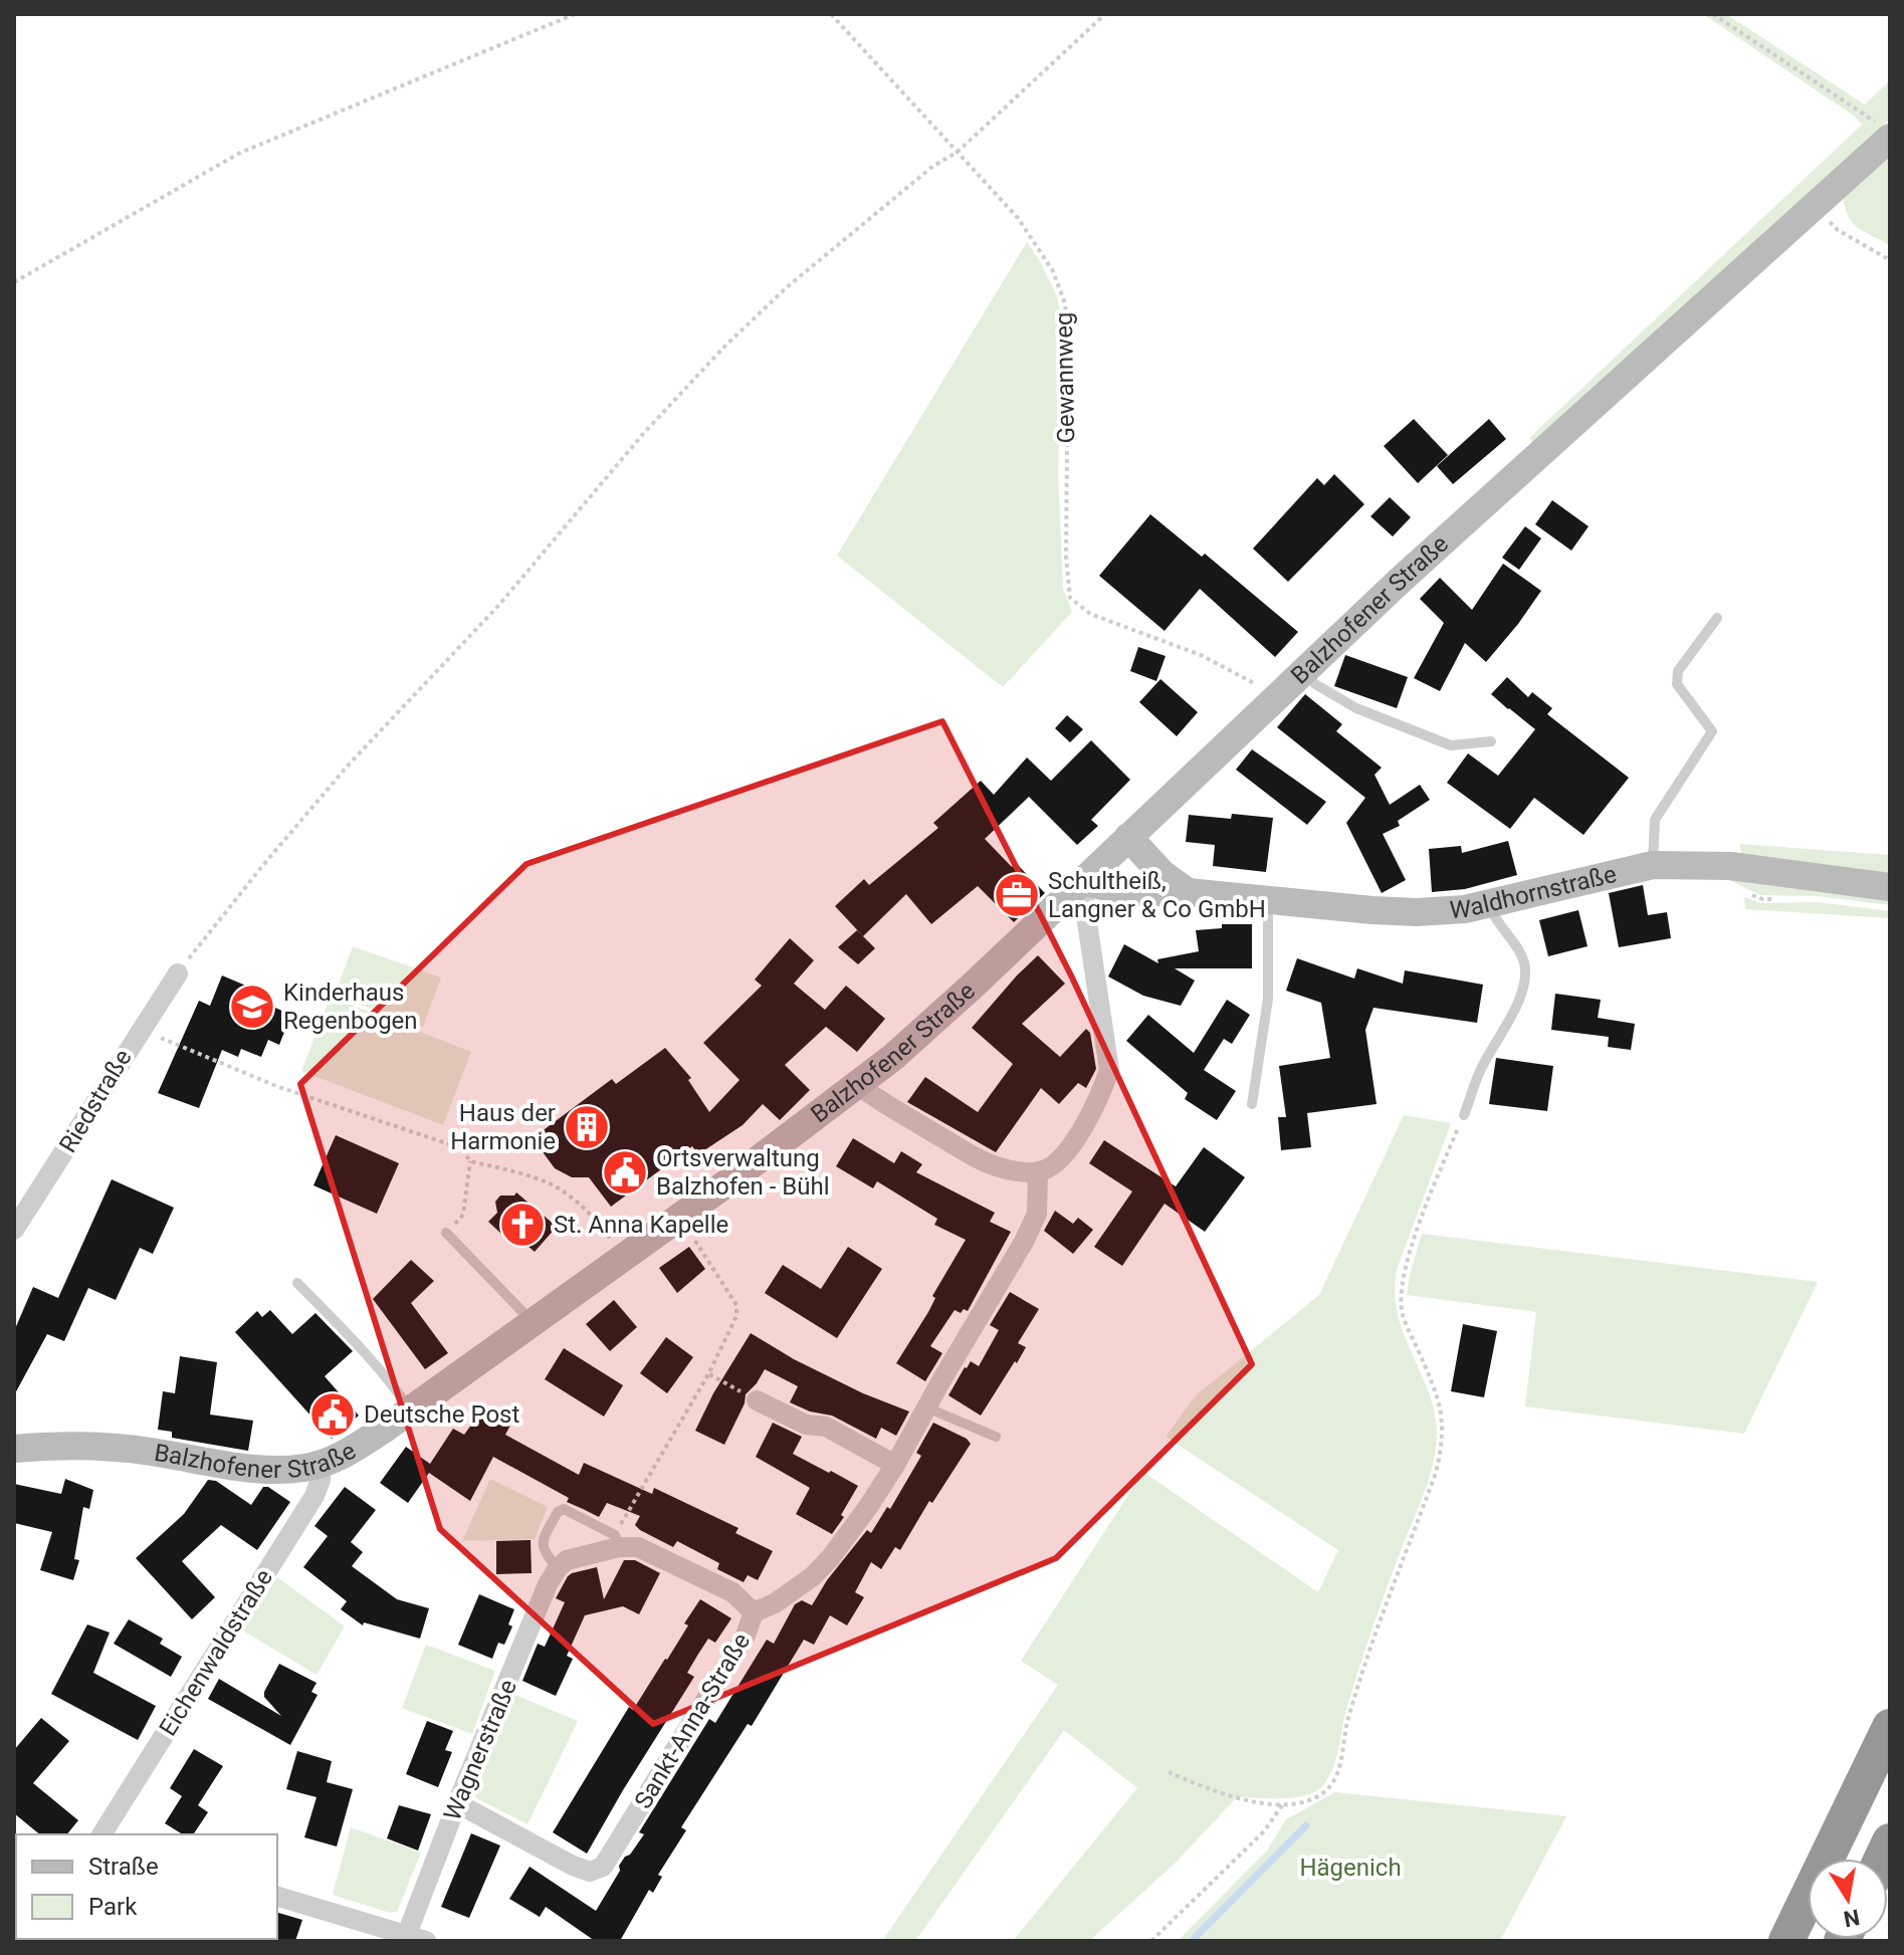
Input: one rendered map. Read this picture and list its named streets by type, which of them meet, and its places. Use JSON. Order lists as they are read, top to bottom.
{
  "streets": {
    "street": [
      "Balzhofener Straße",
      "Waldhornstraße",
      "Riedstraße",
      "Eichenwaldstraße",
      "Sankt-Anna-Straße",
      "Wagnerstraße"
    ],
    "path": ["Gewannweg"]
  },
  "crossings": [
    ["Gewannweg", "Balzhofener Straße"],
    ["Balzhofener Straße", "Waldhornstraße"],
    ["Balzhofener Straße", "Eichenwaldstraße"],
    ["Sankt-Anna-Straße", "Wagnerstraße"]
  ],
  "parks": ["Hägenich"],
  "places": {
    "office": ["Schultheiß, Langner & Co GmbH"],
    "school or university": ["Kinderhaus Regenbogen"],
    "building": ["Haus der Harmonie"],
    "public building": ["Ortsverwaltung Balzhofen - Bühl", "Deutsche Post"],
    "church": ["St. Anna Kapelle"]
  },
  "legend": ["Straße", "Park"],
  "north": "bottom"
}
